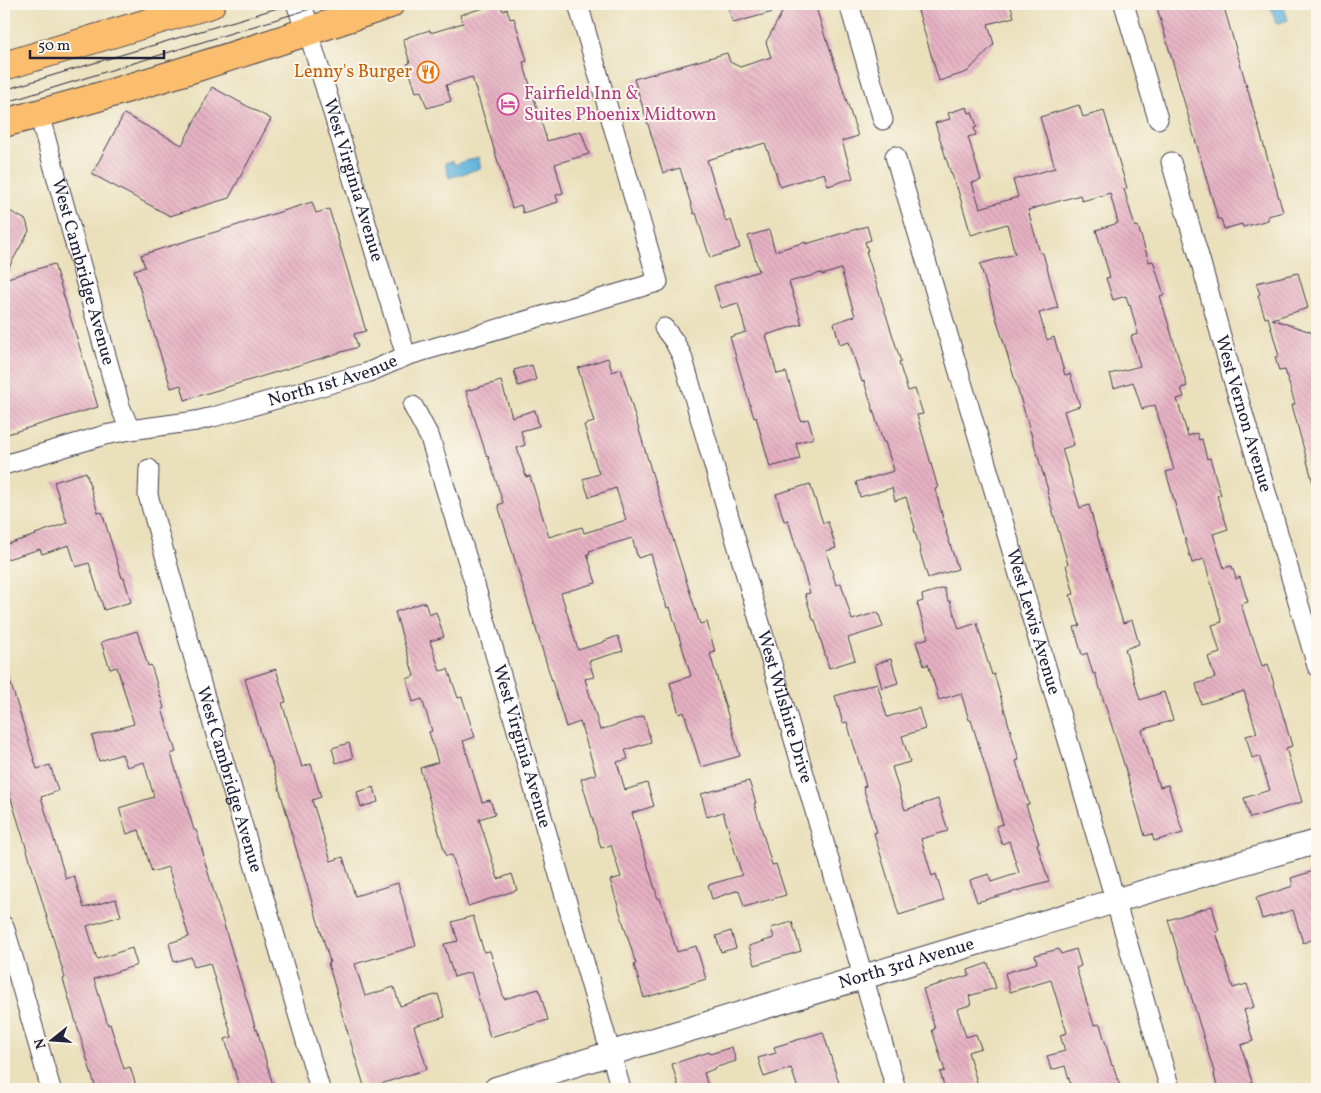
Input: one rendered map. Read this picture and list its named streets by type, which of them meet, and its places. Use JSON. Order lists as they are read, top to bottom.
{
  "streets": {
    "street": [
      "West Virginia Avenue",
      "West Cambridge Avenue",
      "North 1st Avenue",
      "West Vernon Avenue",
      "West Lewis Avenue",
      "West Wilshire Drive",
      "North 3rd Avenue"
    ]
  },
  "crossings": [
    ["West Virginia Avenue", "North 1st Avenue"],
    ["West Virginia Avenue", "North 3rd Avenue"],
    ["West Cambridge Avenue", "North 1st Avenue"],
    ["West Lewis Avenue", "North 3rd Avenue"],
    ["West Wilshire Drive", "North 3rd Avenue"]
  ],
  "places": {
    "restaurant": ["Lenny's Burger"],
    "hotel": ["Fairfield Inn & Suites Phoenix Midtown"]
  },
  "scale_bar": "50 m",
  "north": "left"
}
